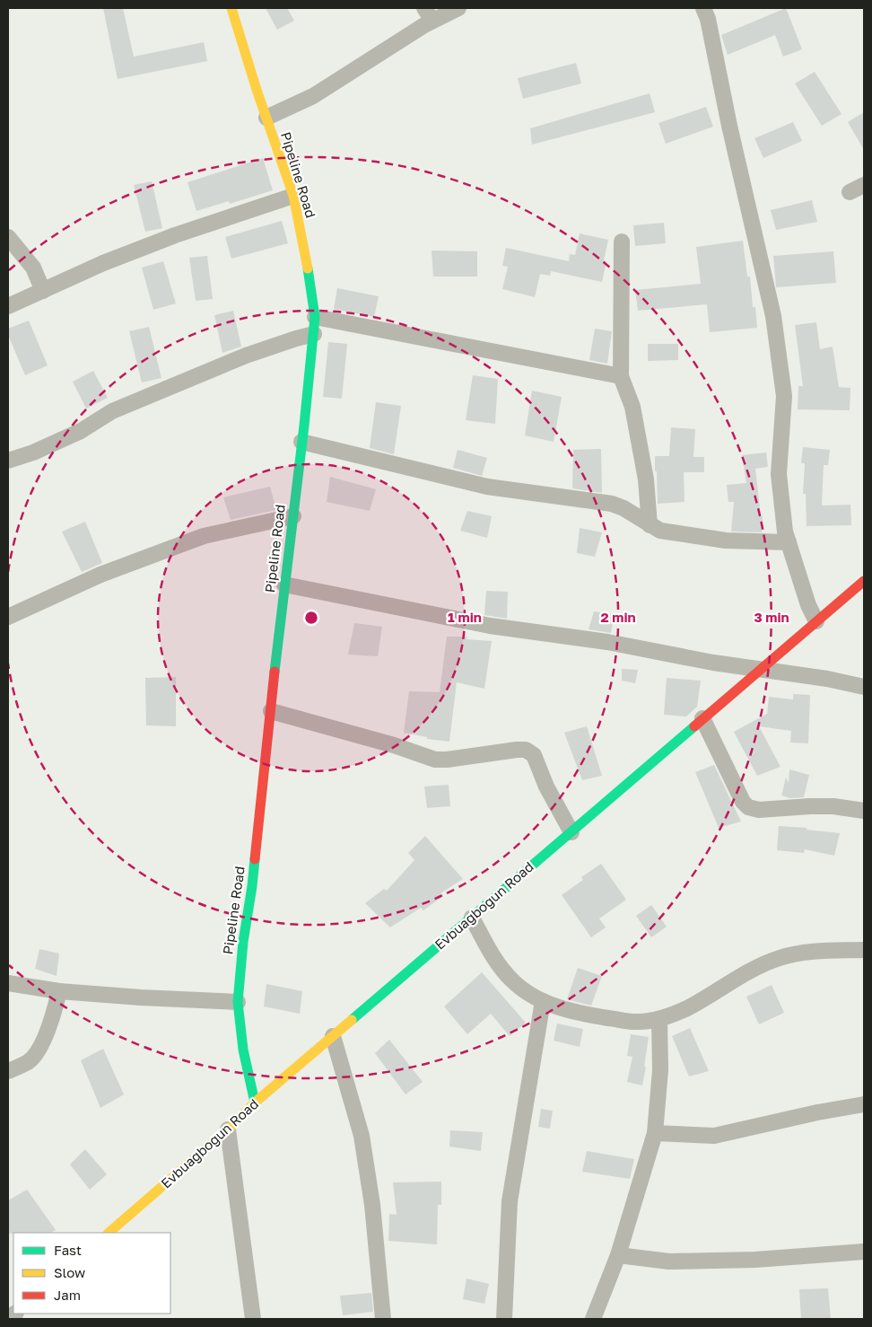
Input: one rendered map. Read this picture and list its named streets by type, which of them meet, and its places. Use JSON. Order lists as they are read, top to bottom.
{
  "streets": {
    "street": ["Pipeline Road", "Evbuagbogun Road"]
  },
  "crossings": [
    ["Pipeline Road", "Evbuagbogun Road"]
  ],
  "legend": ["Fast", "Slow", "Jam"],
  "rings": ["1 min", "2 min", "3 min"]
}
